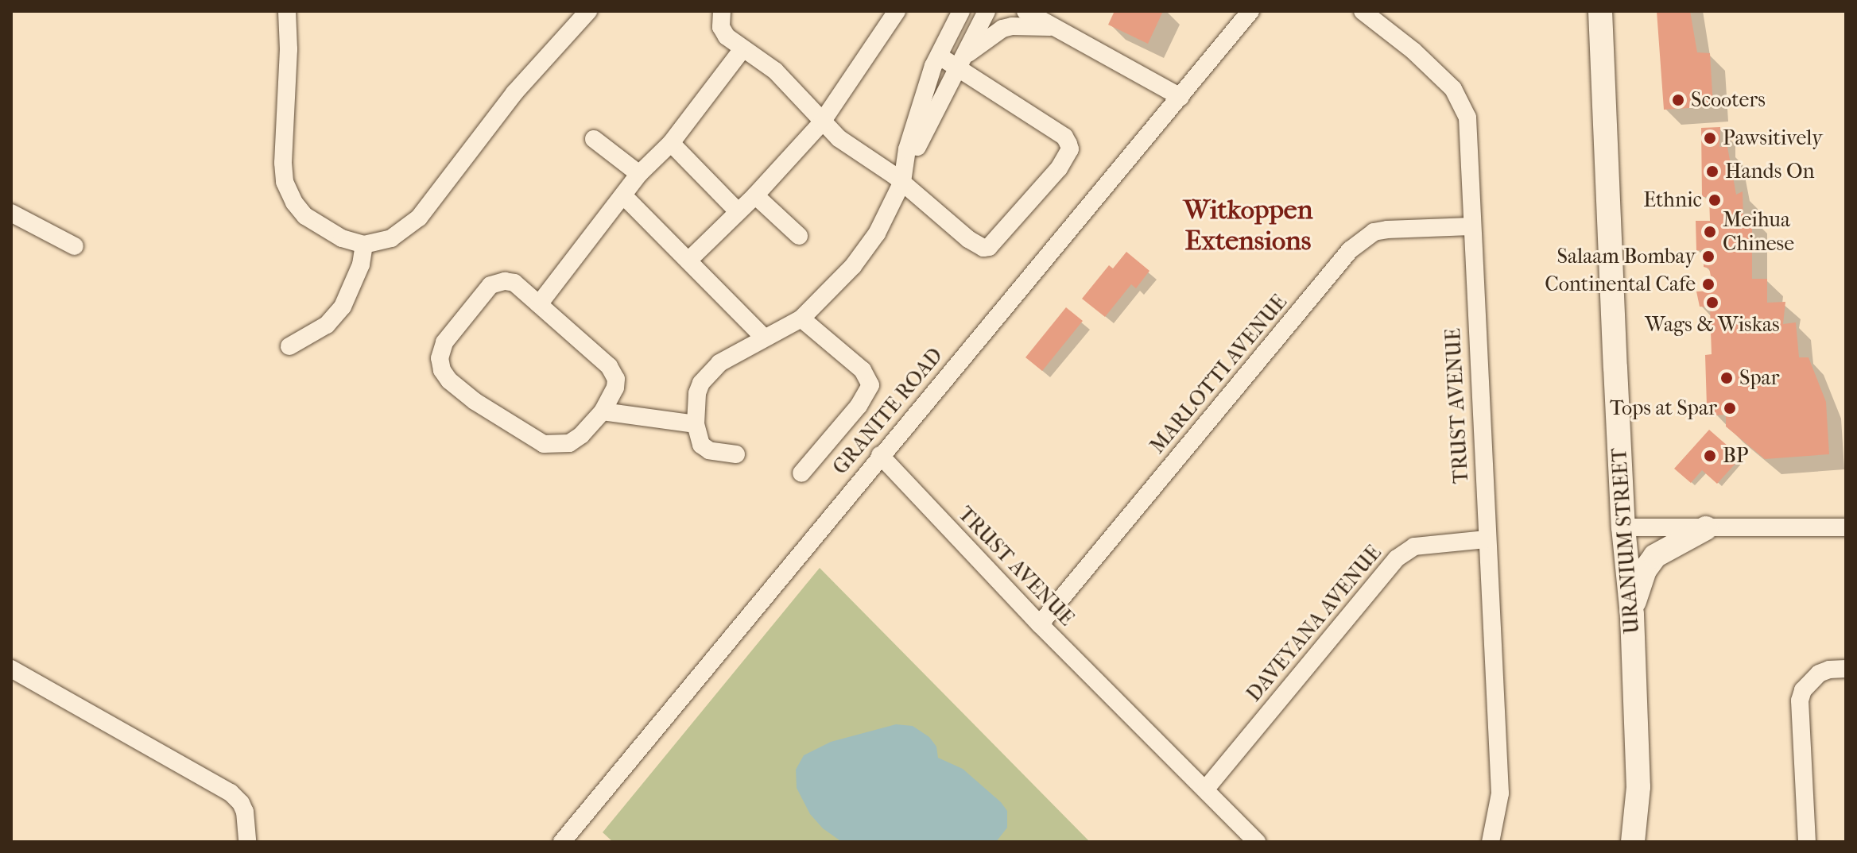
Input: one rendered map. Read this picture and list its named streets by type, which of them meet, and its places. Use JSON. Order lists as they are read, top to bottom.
{
  "streets": {
    "street": [
      "MARLOTTI AVENUE",
      "TRUST AVENUE",
      "GRANITE ROAD",
      "URANIUM STREET",
      "DAVEYANA AVENUE"
    ]
  },
  "crossings": [
    ["MARLOTTI AVENUE", "TRUST AVENUE"],
    ["TRUST AVENUE", "GRANITE ROAD"],
    ["TRUST AVENUE", "DAVEYANA AVENUE"]
  ],
  "districts": ["Witkoppen Extensions"],
  "places": [
    "Scooters",
    "Pawsitively",
    "Hands On",
    "Ethnic",
    "Meihua Chinese",
    "Salaam Bombay",
    "Continental Cafe",
    "Wags & Wiskas",
    "Spar",
    "Tops at Spar",
    "BP"
  ]
}
